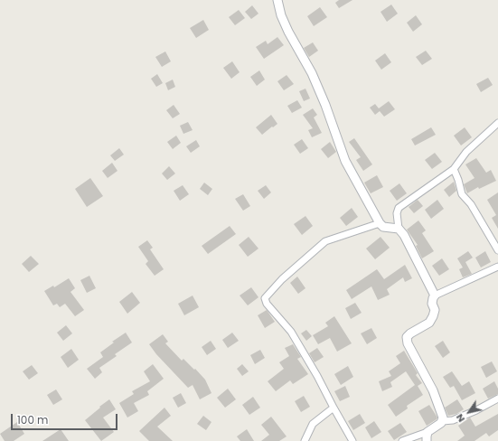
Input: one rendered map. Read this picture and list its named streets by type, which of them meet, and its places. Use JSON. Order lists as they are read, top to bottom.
{
  "scale_bar": "100 m",
  "north": "bottom left"
}
